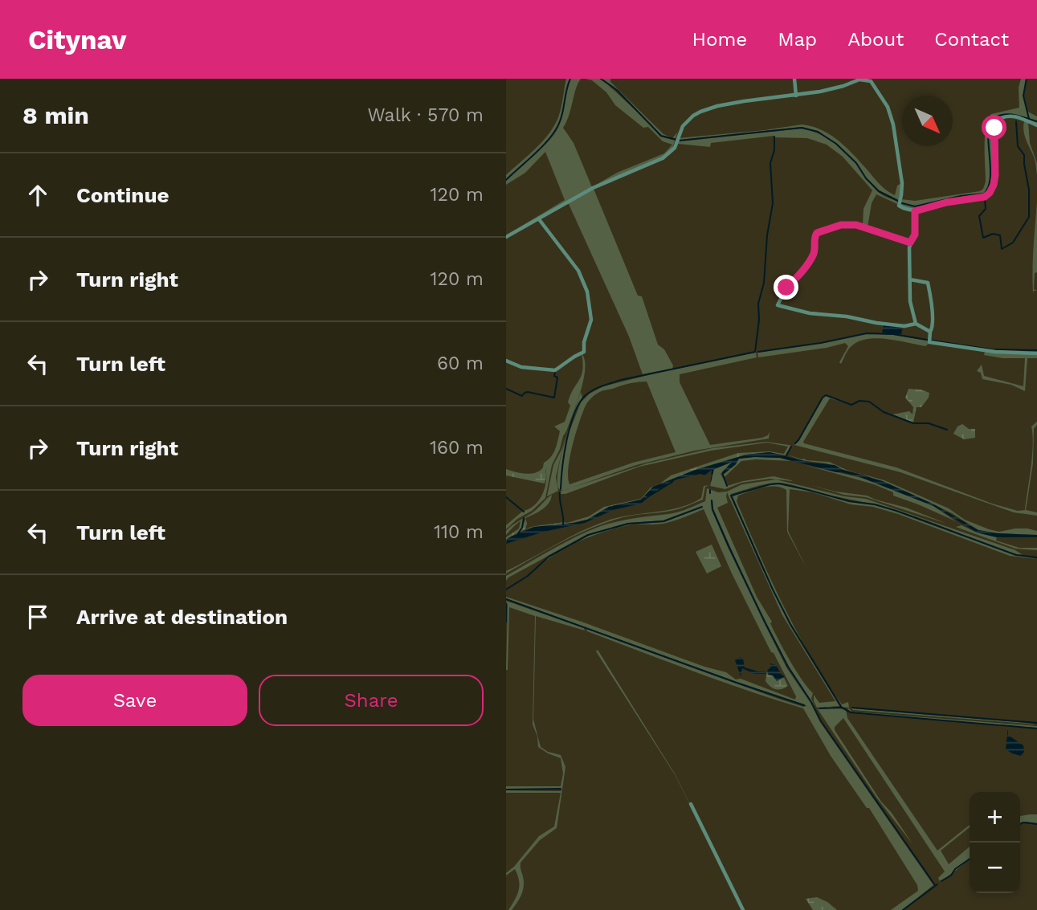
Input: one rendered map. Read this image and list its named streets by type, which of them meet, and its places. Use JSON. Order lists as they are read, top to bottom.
{
  "north": "bottom right",
  "page": {
    "header": "Citynav",
    "nav": [
      "Home",
      "Map",
      "About",
      "Contact"
    ],
    "heading": ["8 min", "Walk · 570 m"],
    "list": [
      ["Continue", "120 m"],
      ["Turn right", "120 m"],
      ["Turn left", "60 m"],
      ["Turn right", "160 m"],
      ["Turn left", "110 m"],
      "Arrive at destination"
    ],
    "buttons": ["Save", "Share"],
    "map_buttons": ["+", "−"]
  }
}
